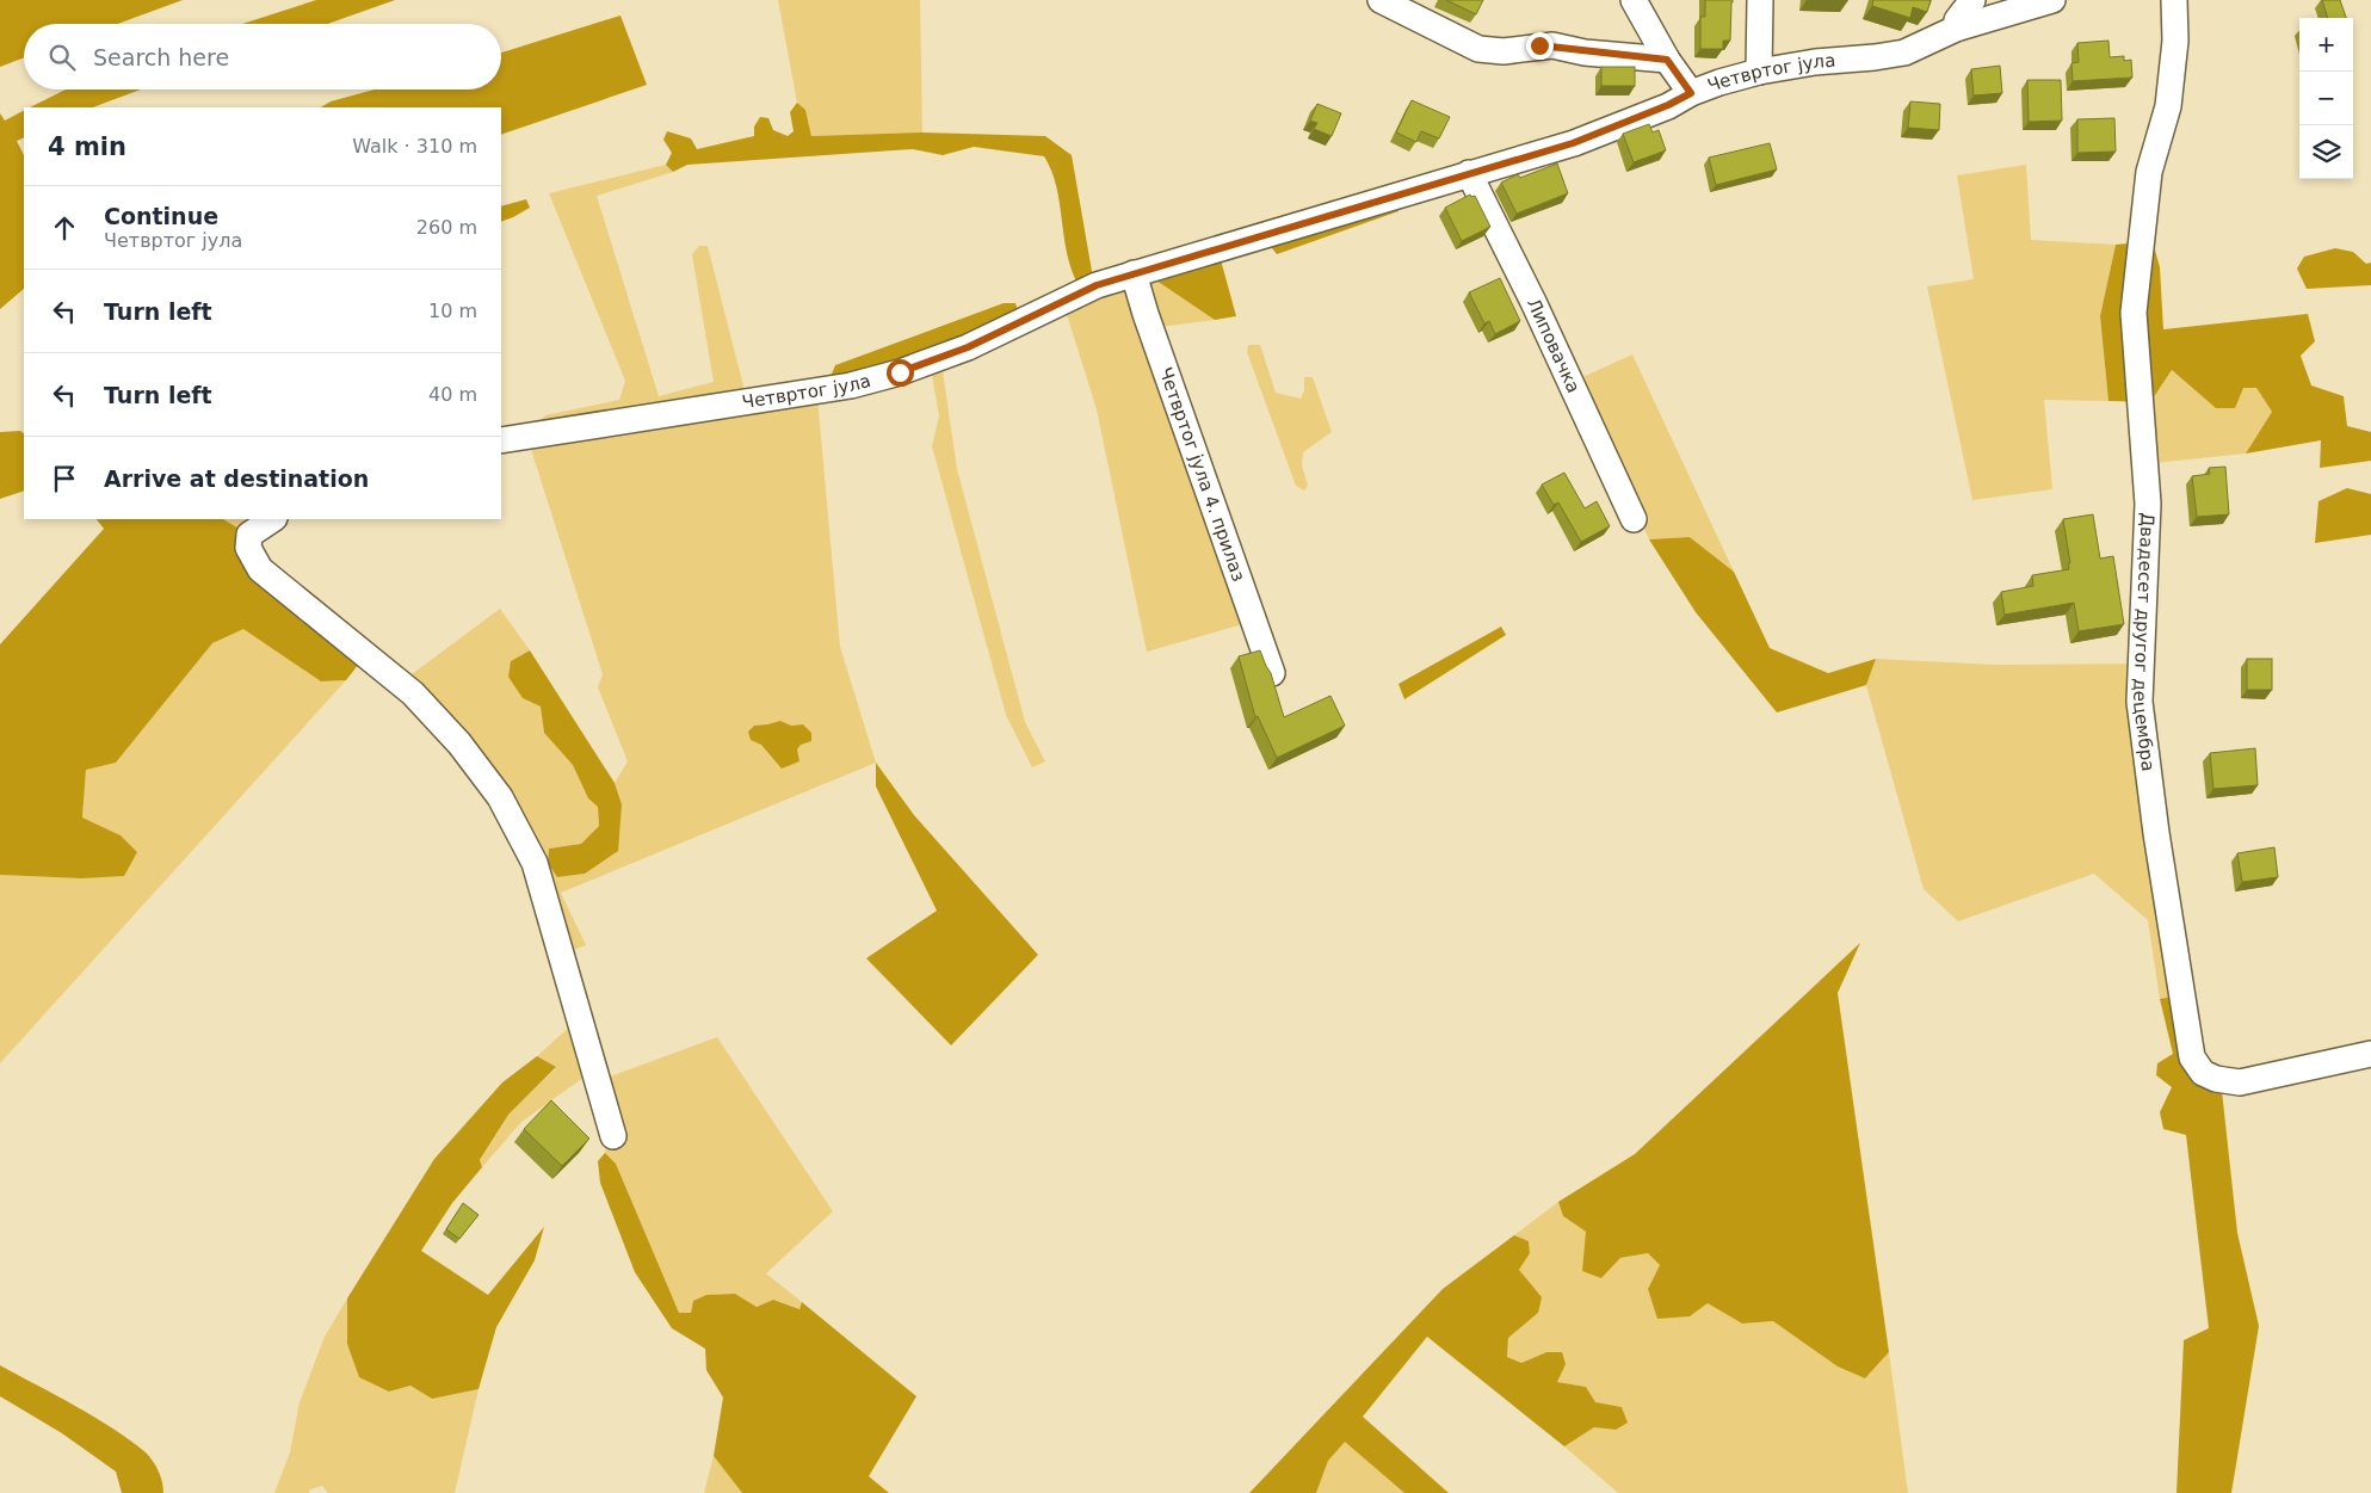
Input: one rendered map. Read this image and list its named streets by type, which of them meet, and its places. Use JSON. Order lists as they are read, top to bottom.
{
  "streets": {
    "street": [
      "Четвртог јула",
      "Липовачка",
      "Четвртог јула 4. прилаз",
      "Двадесет другог децембра"
    ]
  },
  "crossings": [
    ["Четвртог јула", "Липовачка"],
    ["Четвртог јула", "Четвртог јула 4. прилаз"]
  ],
  "page": {
    "map_buttons": ["+", "−"],
    "search": "Search here",
    "heading": ["4 min", "Walk · 310 m"],
    "list": [
      ["Continue", "Четвртог јула", "260 m"],
      ["Turn left", "10 m"],
      ["Turn left", "40 m"],
      "Arrive at destination"
    ]
  }
}
